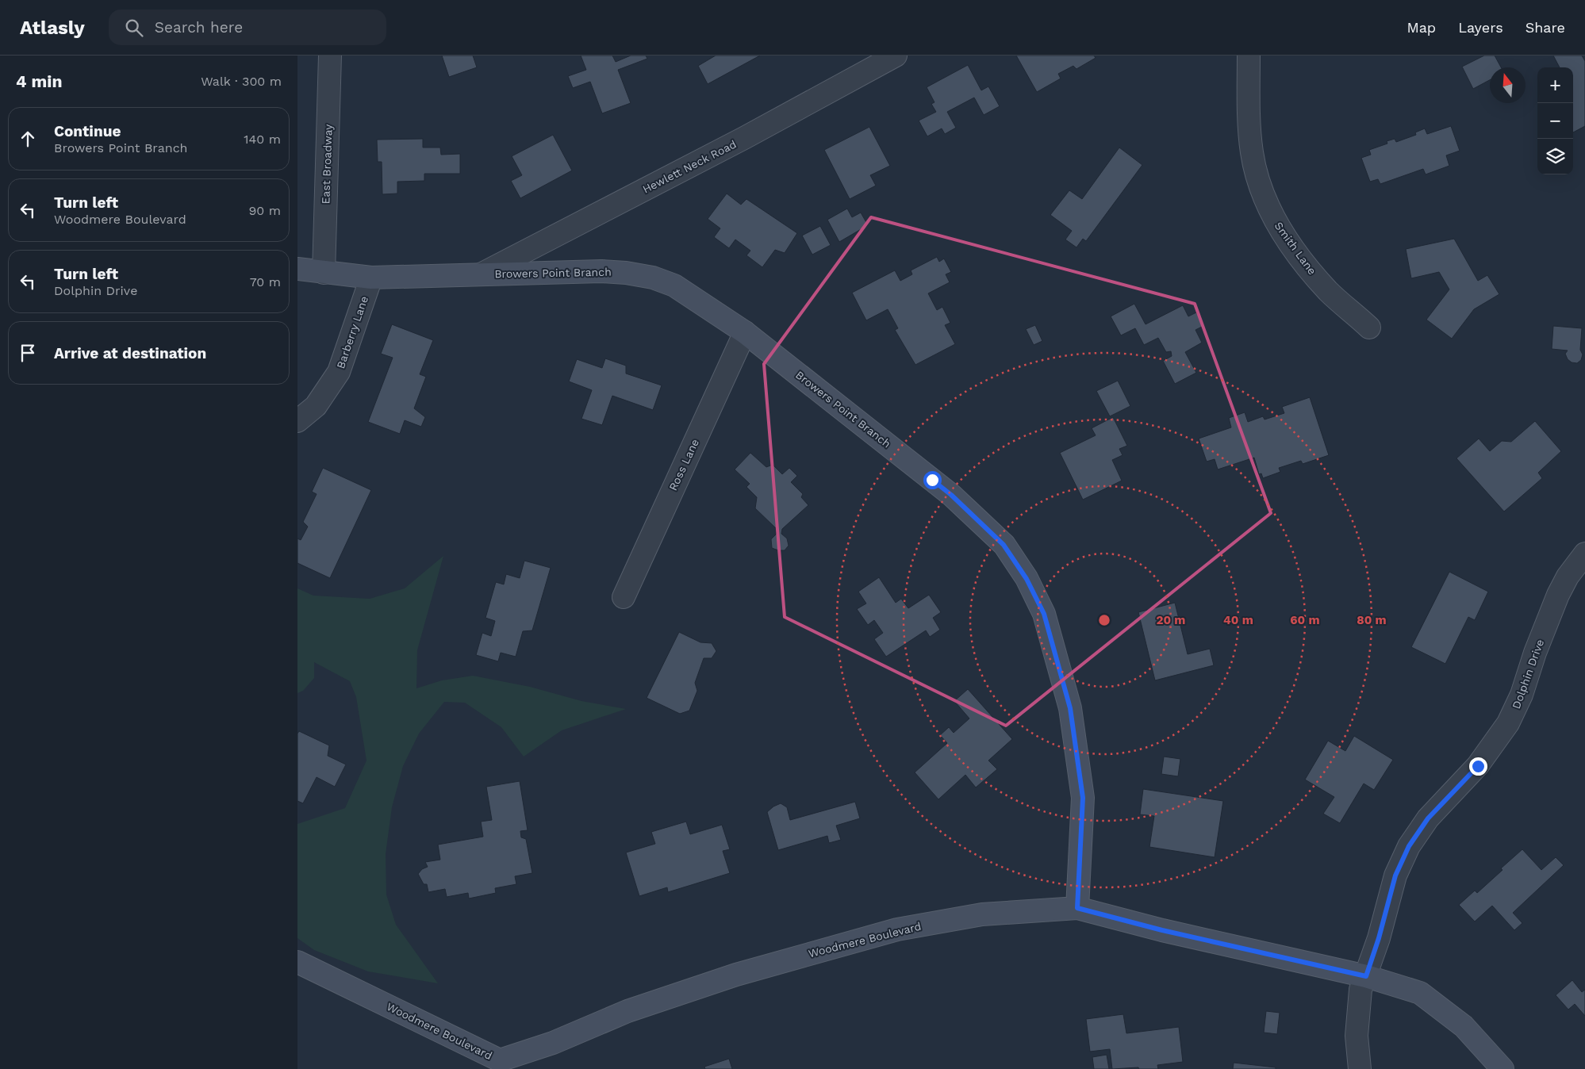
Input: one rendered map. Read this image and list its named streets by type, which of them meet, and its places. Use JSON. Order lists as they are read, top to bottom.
{
  "streets": {
    "street": [
      "East Broadway",
      "Hewlett Neck Road",
      "Smith Lane",
      "Browers Point Branch",
      "Barberry Lane",
      "Ross Lane",
      "Dolphin Drive",
      "Woodmere Boulevard"
    ]
  },
  "crossings": [
    ["East Broadway", "Browers Point Branch"],
    ["Hewlett Neck Road", "Browers Point Branch"],
    ["Browers Point Branch", "Barberry Lane"],
    ["Browers Point Branch", "Ross Lane"],
    ["Browers Point Branch", "Woodmere Boulevard"],
    ["Dolphin Drive", "Woodmere Boulevard"]
  ],
  "north": "top",
  "page": {
    "header": "Atlasly",
    "search": "Search here",
    "nav": ["Map", "Layers", "Share"],
    "heading": ["4 min", "Walk · 300 m"],
    "map_buttons": ["+", "−"],
    "list": [
      ["Continue", "Browers Point Branch", "140 m"],
      ["Turn left", "Woodmere Boulevard", "90 m"],
      ["Turn left", "Dolphin Drive", "70 m"],
      "Arrive at destination"
    ]
  },
  "rings": [
    "20 m",
    "40 m",
    "60 m",
    "80 m"
  ]
}
